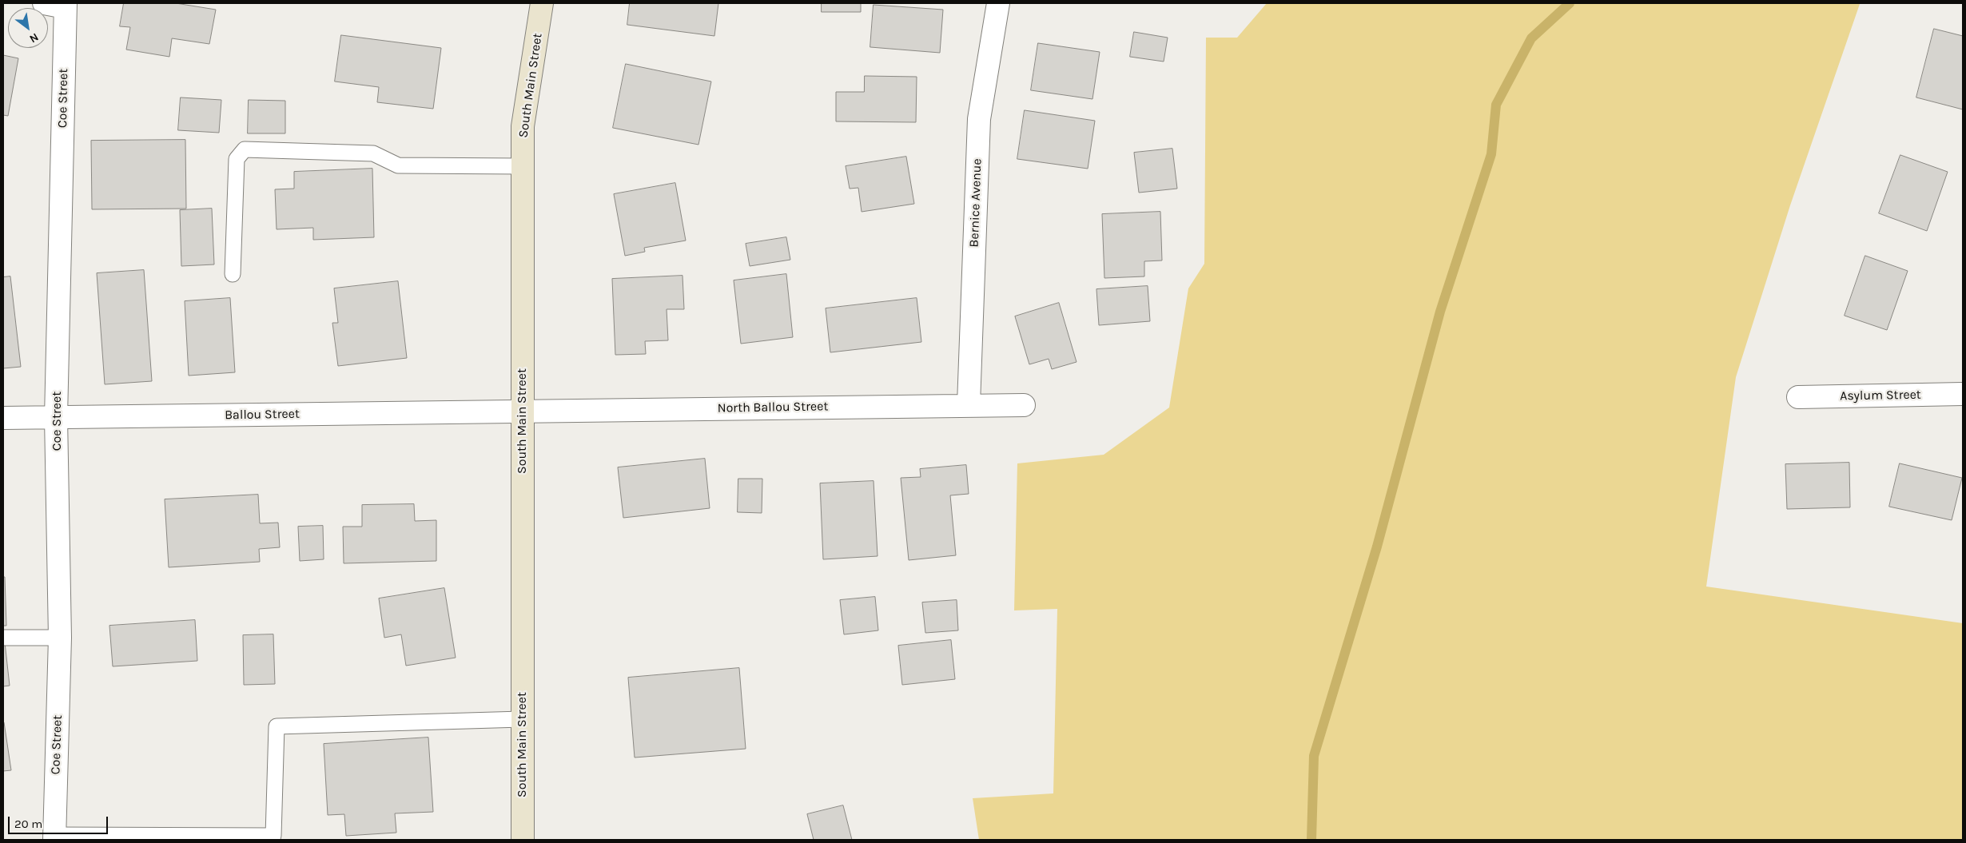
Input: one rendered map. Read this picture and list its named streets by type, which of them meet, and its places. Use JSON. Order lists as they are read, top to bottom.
{
  "streets": {
    "main road": ["South Main Street"],
    "street": [
      "Coe Street",
      "Bernice Avenue",
      "Asylum Street",
      "North Ballou Street",
      "Ballou Street"
    ]
  },
  "crossings": [
    ["South Main Street", "North Ballou Street"],
    ["South Main Street", "Ballou Street"],
    ["Coe Street", "Ballou Street"],
    ["Bernice Avenue", "North Ballou Street"],
    ["North Ballou Street", "Ballou Street"]
  ],
  "scale_bar": "20 m",
  "north": "bottom right"
}
